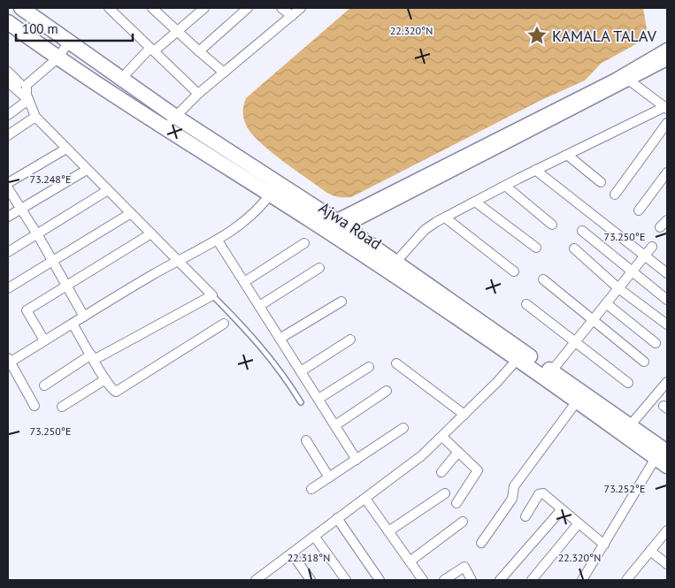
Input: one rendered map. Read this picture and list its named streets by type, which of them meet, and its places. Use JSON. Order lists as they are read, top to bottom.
{
  "streets": {
    "main road": ["Ajwa Road"]
  },
  "places": {
    "place": ["KAMALA TALAV"]
  },
  "scale_bar": "100 m",
  "coordinates": [
    "22.320°N",
    "73.248°E",
    "73.250°E",
    "73.252°E",
    "22.318°N"
  ]
}
